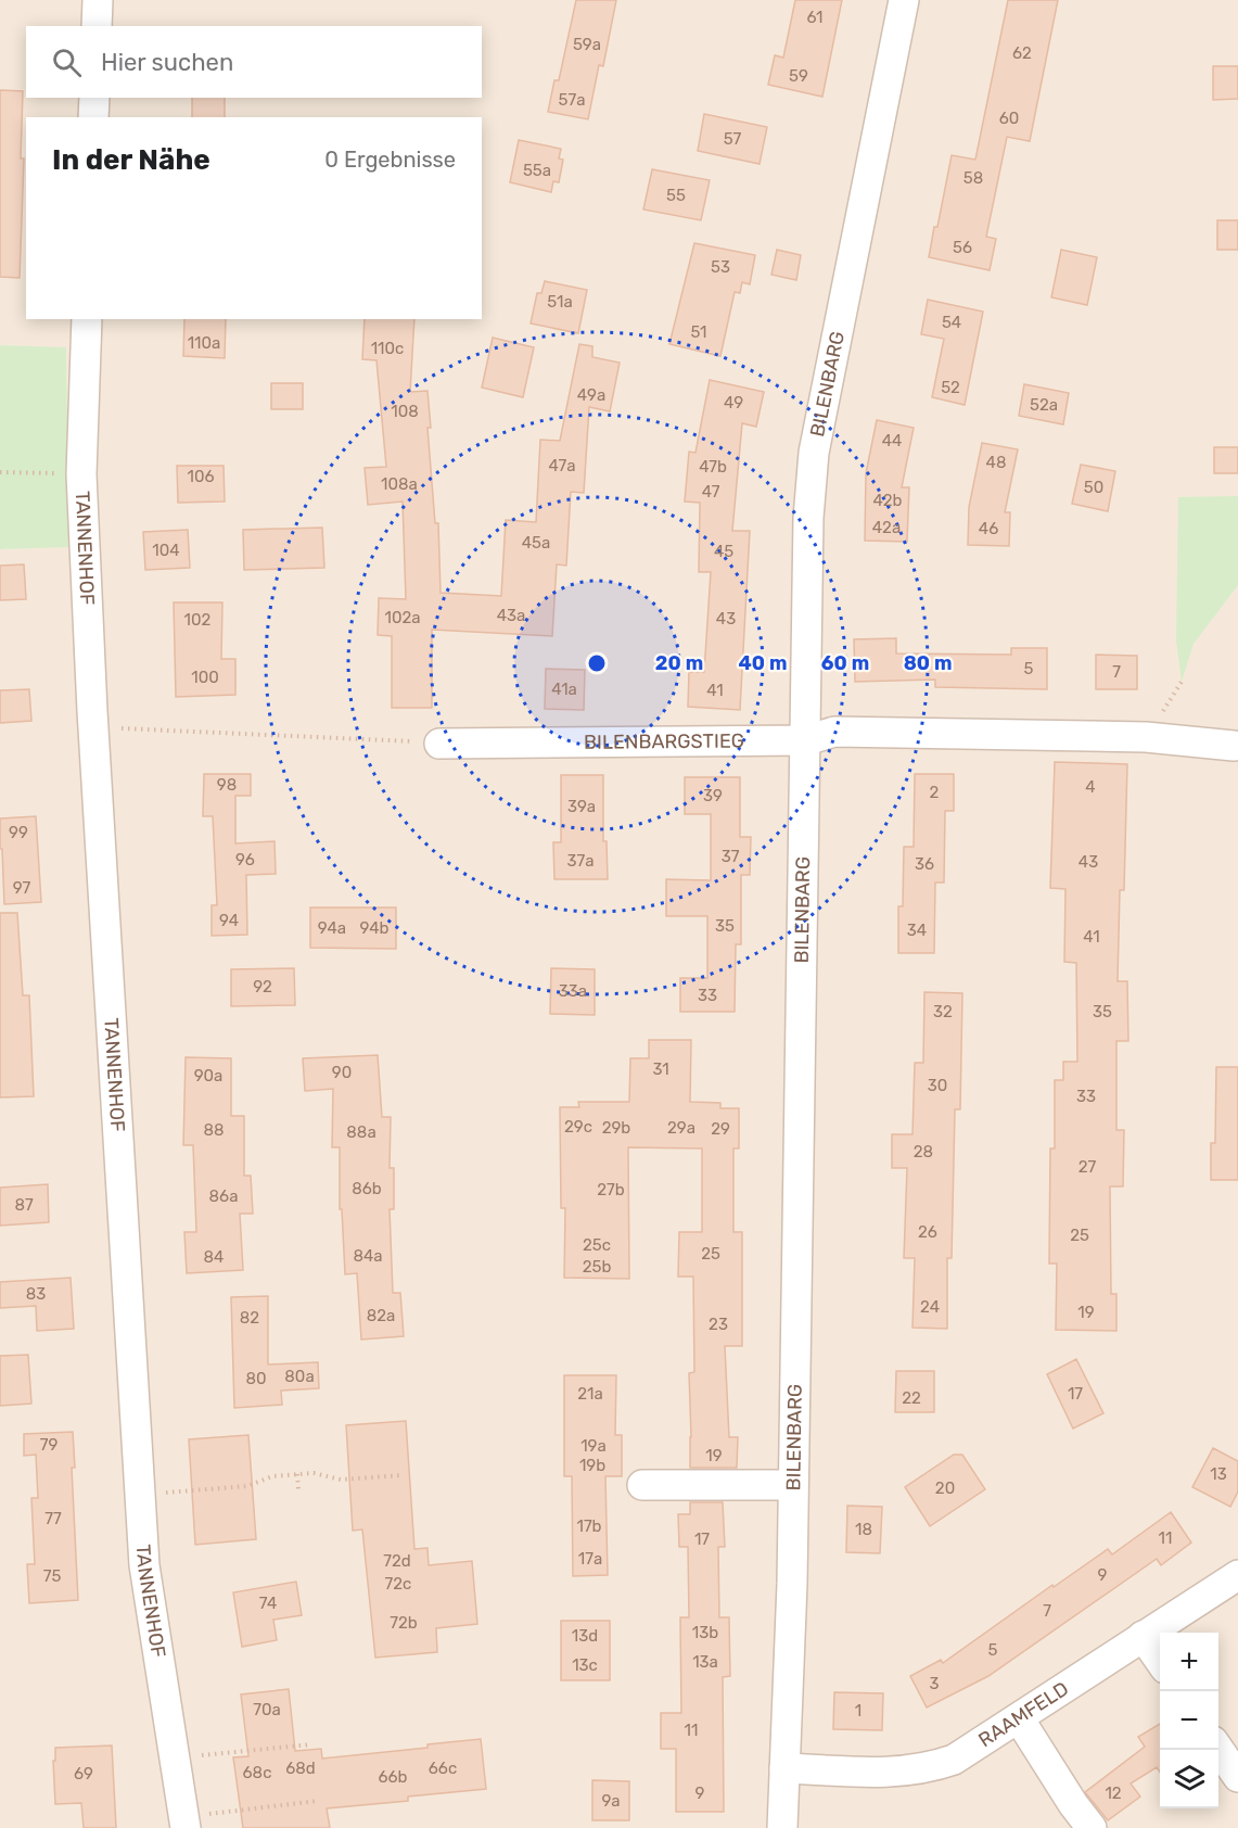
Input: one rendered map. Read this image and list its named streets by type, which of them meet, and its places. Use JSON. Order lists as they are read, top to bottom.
{
  "streets": {
    "street": [
      "BILENBARG",
      "TANNENHOF",
      "BILENBARGSTIEG",
      "RAAMFELD"
    ]
  },
  "crossings": [
    ["BILENBARG", "BILENBARGSTIEG"],
    ["BILENBARG", "RAAMFELD"]
  ],
  "house_numbers": [
    "61",
    "59a",
    "62",
    "59",
    "57a",
    "60",
    "57",
    "55a",
    "58",
    "55",
    "56",
    "53",
    "51a",
    "54",
    "51",
    "110a",
    "110c",
    "52",
    "49a",
    "49",
    "52a",
    "108",
    "44",
    "48",
    "47a",
    "47b",
    "106",
    "108a",
    "50",
    "47",
    "42b",
    "42a",
    "46",
    "45a",
    "104",
    "45",
    "43a",
    "102a",
    "43",
    "102",
    "5",
    "7",
    "100",
    "41a",
    "41",
    "98",
    "4",
    "2",
    "39",
    "39a",
    "99",
    "37",
    "96",
    "37a",
    "43",
    "36",
    "97",
    "94",
    "35",
    "94a",
    "94b",
    "34",
    "41",
    "92",
    "33a",
    "33",
    "32",
    "35",
    "31",
    "90",
    "90a",
    "30",
    "33",
    "29c",
    "29b",
    "29a",
    "29",
    "88",
    "88a",
    "28",
    "27",
    "86b",
    "27b",
    "86a",
    "87",
    "26",
    "25",
    "25c",
    "25",
    "84a",
    "84",
    "25b",
    "83",
    "24",
    "19",
    "82a",
    "82",
    "23",
    "80a",
    "80",
    "21a",
    "17",
    "22",
    "79",
    "19a",
    "19",
    "19b",
    "13",
    "20",
    "77",
    "17b",
    "18",
    "11",
    "17",
    "17a",
    "72d",
    "9",
    "75",
    "72c",
    "74",
    "7",
    "72b",
    "13b",
    "13d",
    "5",
    "13a",
    "13c",
    "3",
    "70a",
    "1",
    "11",
    "68d",
    "66c",
    "68c",
    "69",
    "66b",
    "9",
    "12",
    "9a"
  ],
  "page": {
    "search": "Hier suchen",
    "heading": ["In der Nähe", "0 Ergebnisse"],
    "map_buttons": ["+", "−"]
  },
  "rings": [
    "20 m",
    "40 m",
    "60 m",
    "80 m"
  ]
}
